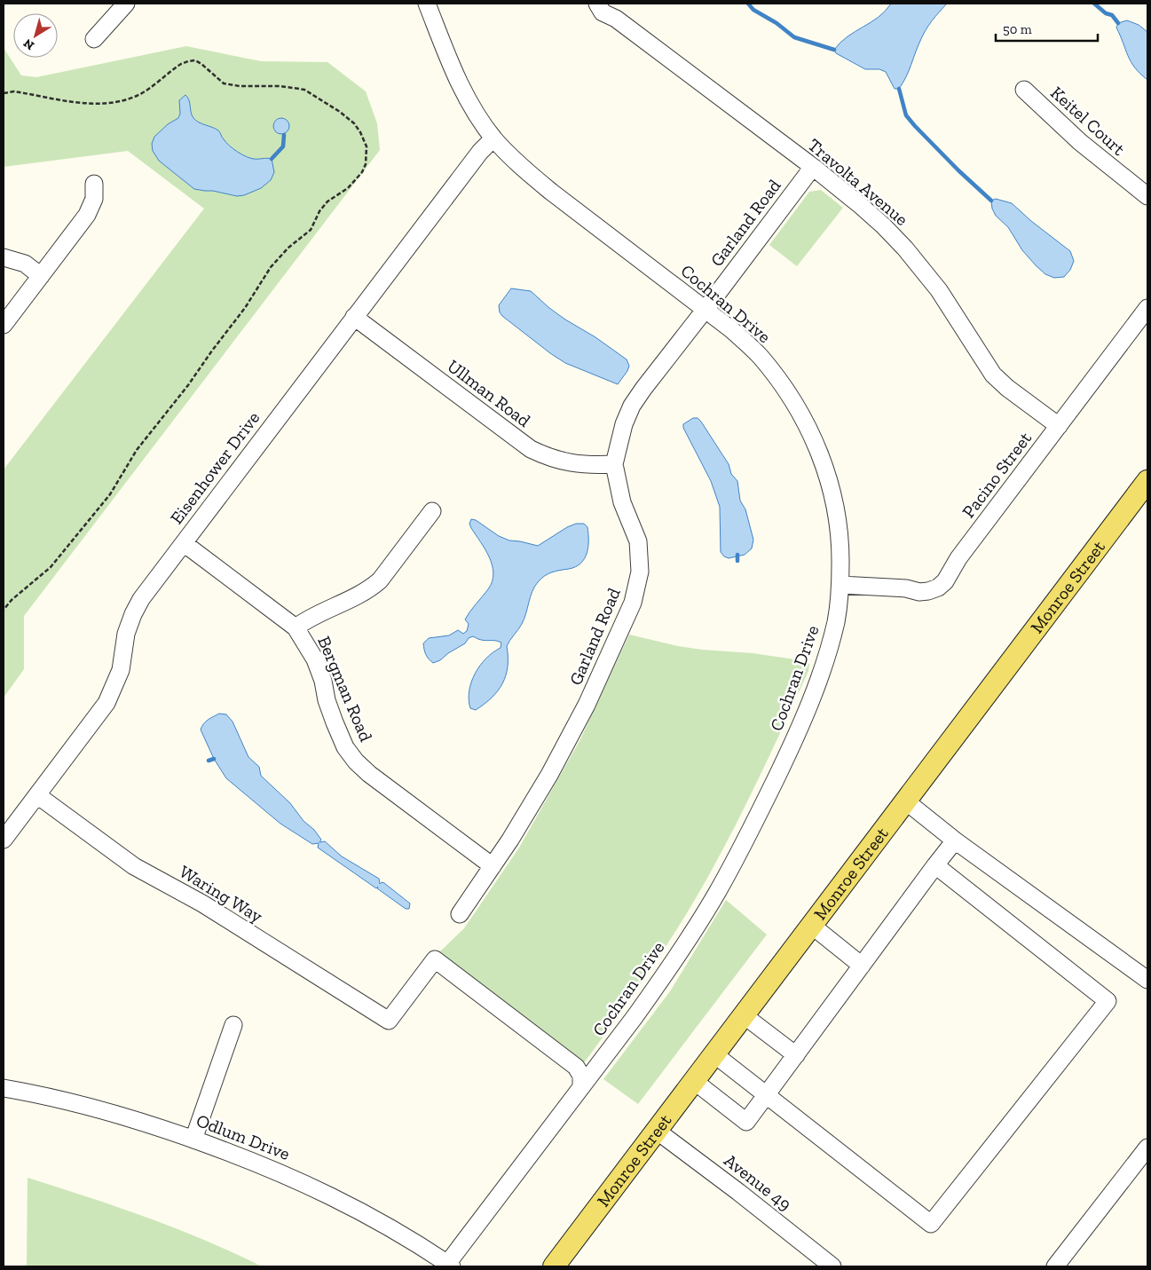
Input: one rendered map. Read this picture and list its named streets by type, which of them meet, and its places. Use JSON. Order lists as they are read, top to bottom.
{
  "streets": {
    "main road": ["Monroe Street"],
    "street": [
      "Keitel Court",
      "Travolta Avenue",
      "Garland Road",
      "Cochran Drive",
      "Ullman Road",
      "Eisenhower Drive",
      "Pacino Street",
      "Bergman Road",
      "Waring Way",
      "Odlum Drive",
      "Avenue 49"
    ]
  },
  "crossings": [
    ["Travolta Avenue", "Garland Road"],
    ["Travolta Avenue", "Pacino Street"],
    ["Garland Road", "Cochran Drive"],
    ["Garland Road", "Ullman Road"],
    ["Garland Road", "Bergman Road"],
    ["Cochran Drive", "Eisenhower Drive"],
    ["Cochran Drive", "Pacino Street"],
    ["Cochran Drive", "Waring Way"],
    ["Cochran Drive", "Odlum Drive"],
    ["Ullman Road", "Eisenhower Drive"],
    ["Eisenhower Drive", "Bergman Road"],
    ["Eisenhower Drive", "Waring Way"],
    ["Monroe Street", "Avenue 49"]
  ],
  "scale_bar": "50 m",
  "north": "bottom left"
}
